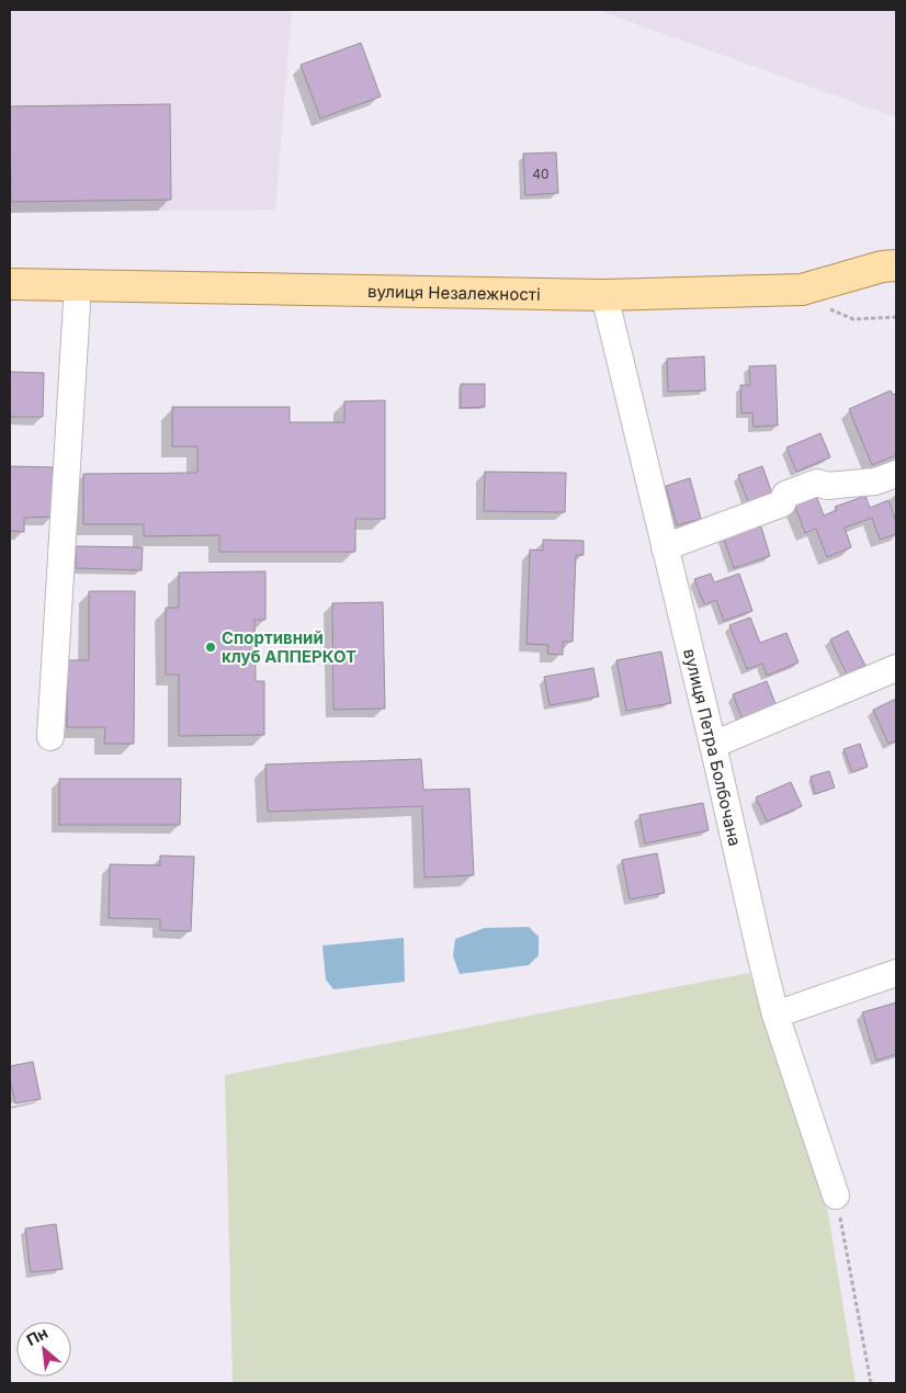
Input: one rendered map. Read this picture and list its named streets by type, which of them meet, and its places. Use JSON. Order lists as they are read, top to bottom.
{
  "streets": {
    "main road": ["вулиця Незалежності"],
    "street": ["вулиця Петра Болбочана"]
  },
  "crossings": [
    ["вулиця Незалежності", "вулиця Петра Болбочана"]
  ],
  "places": ["Спортивний клуб АППЕРКОТ"],
  "house_numbers": ["40"],
  "north": "top left"
}
